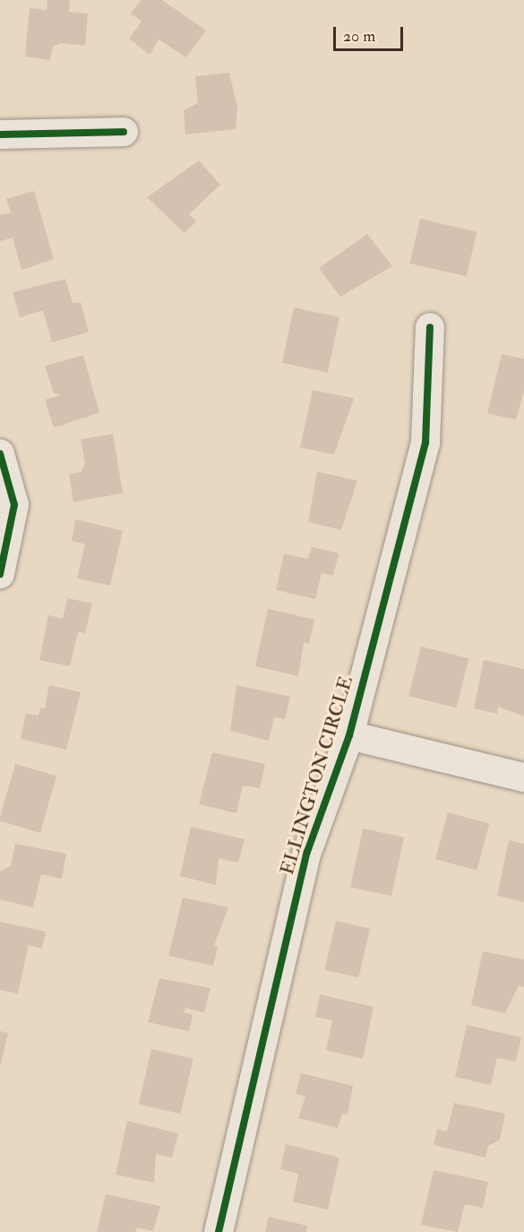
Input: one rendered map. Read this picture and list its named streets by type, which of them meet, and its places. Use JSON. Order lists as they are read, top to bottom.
{
  "streets": {
    "street": ["ELLINGTON CIRCLE"]
  },
  "scale_bar": "20 m"
}
